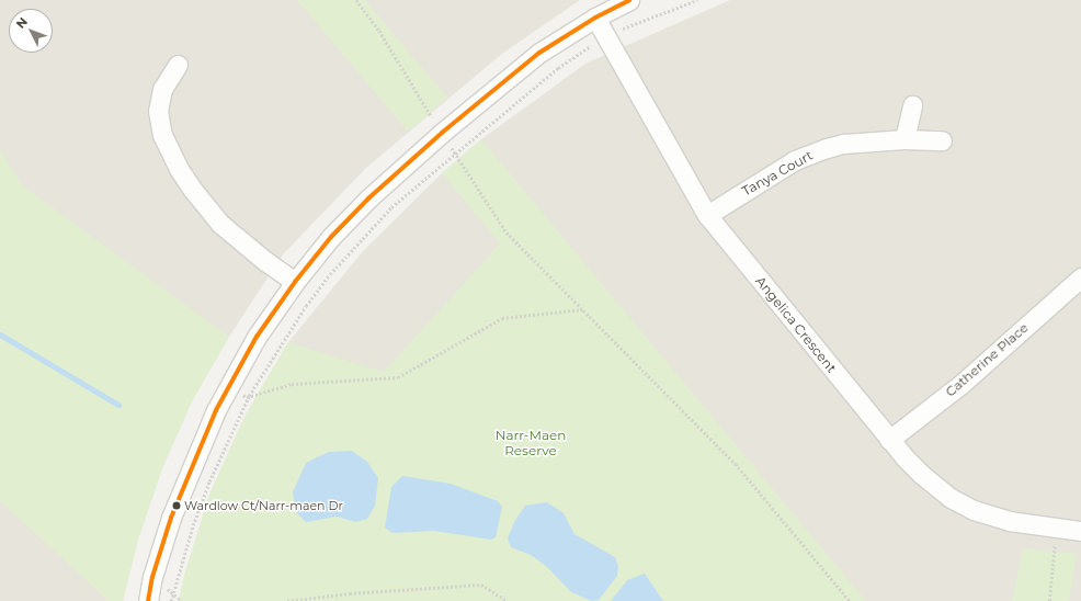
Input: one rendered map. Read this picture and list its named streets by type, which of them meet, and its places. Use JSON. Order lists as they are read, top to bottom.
{
  "streets": {
    "street": ["Tanya Court", "Angelica Crescent", "Catherine Place"]
  },
  "crossings": [
    ["Tanya Court", "Angelica Crescent"],
    ["Angelica Crescent", "Catherine Place"]
  ],
  "parks": ["Narr-Maen Reserve"],
  "places": ["Wardlow Ct/Narr-maen Dr"],
  "north": "top left"
}
